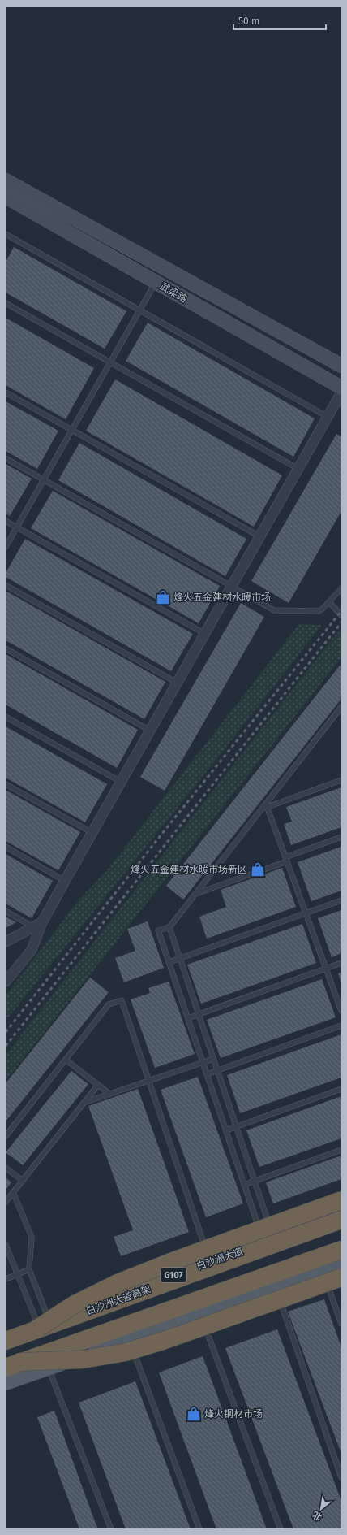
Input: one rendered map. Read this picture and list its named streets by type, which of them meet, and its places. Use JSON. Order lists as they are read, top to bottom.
{
  "streets": {
    "highway": ["白沙洲大道高架"],
    "main road": ["武梁路", "白沙洲大道", "G107"]
  },
  "crossings": [
    ["白沙洲大道", "白沙洲大道高架"]
  ],
  "places": {
    "shop": ["烽火五金建材水暖市场", "烽火五金建材水暖市场新区", "烽火钢材市场"]
  },
  "scale_bar": "50 m",
  "north": "bottom left"
}
